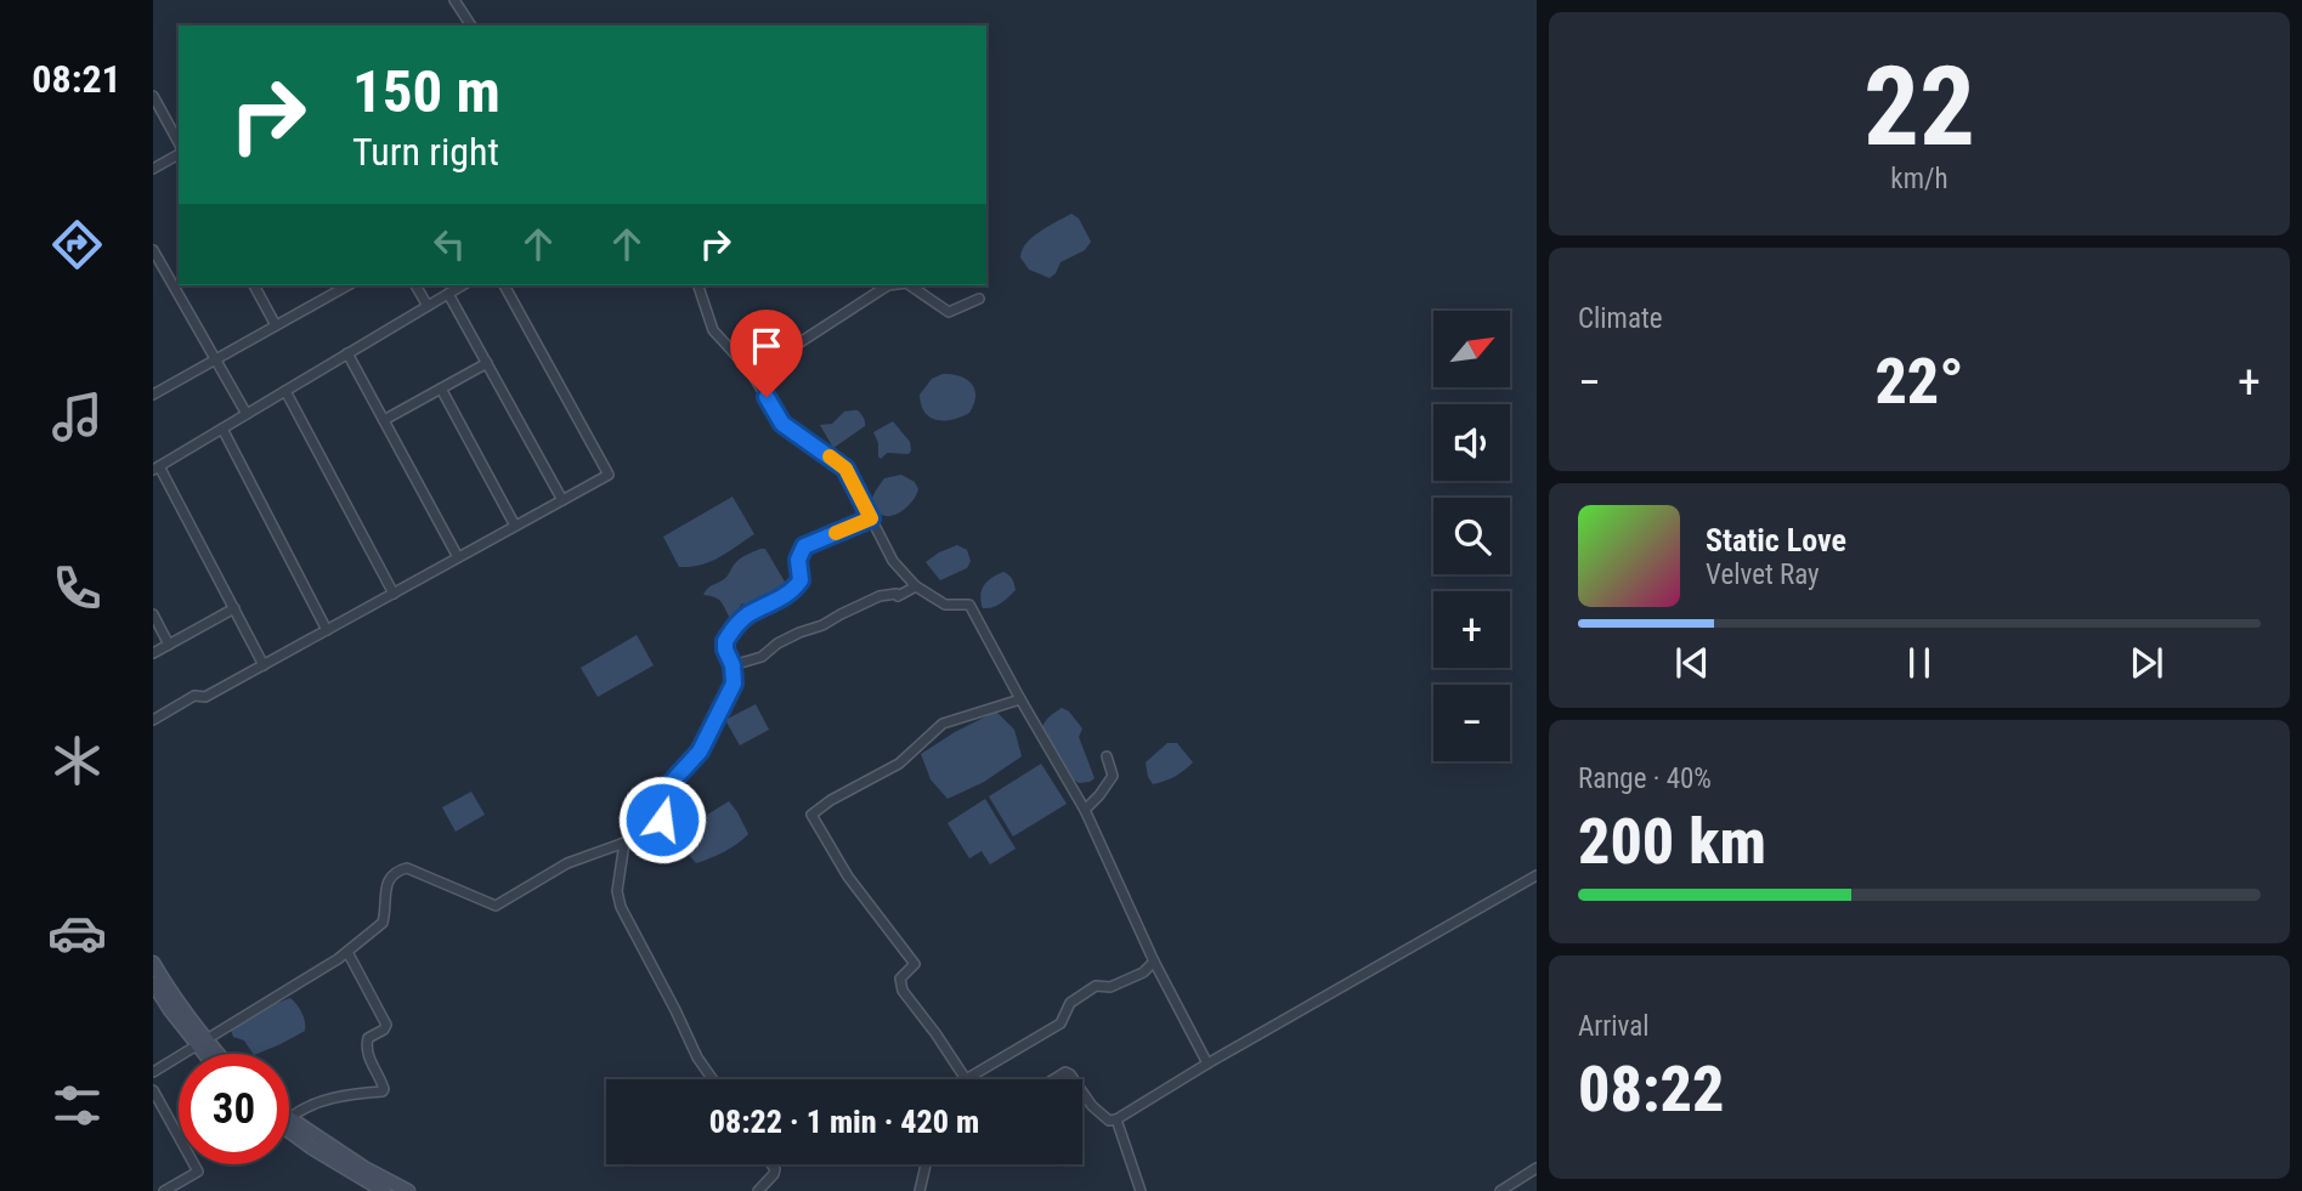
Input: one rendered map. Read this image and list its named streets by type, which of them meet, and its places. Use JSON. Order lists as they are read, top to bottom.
{
  "north": "top right",
  "page": {
    "tabs": "08:21",
    "tile": [
      ["22", "km/h"],
      "Climate",
      ["Range · 40%", "200 km"],
      ["Arrival", "08:22"]
    ],
    "turn": ["150 m", "Turn right"],
    "map_buttons": ["+", "−"],
    "heat": ["−", "22°", "+"],
    "song": ["Static Love", "Velvet Ray"],
    "limit": "30",
    "trip": "08:22 · 1 min · 420 m"
  }
}
